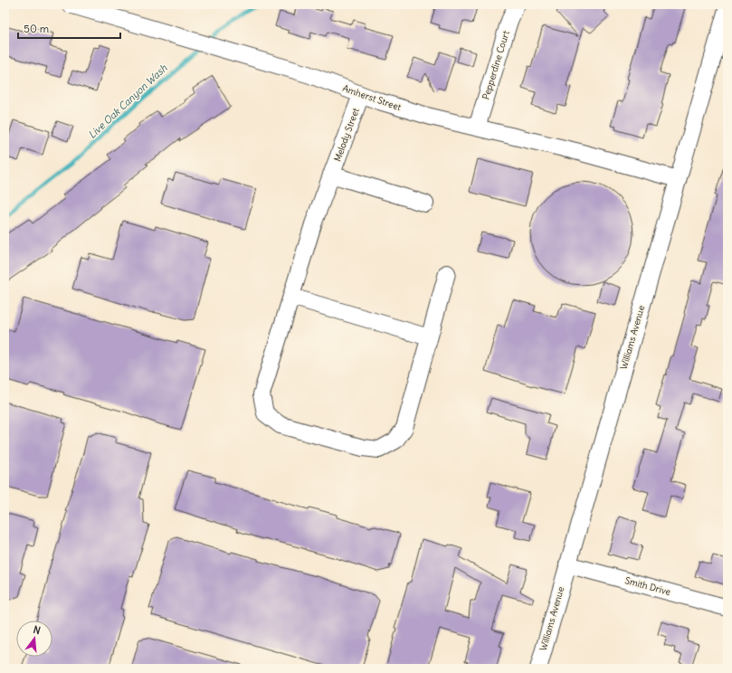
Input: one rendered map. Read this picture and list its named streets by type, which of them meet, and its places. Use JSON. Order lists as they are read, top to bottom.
{
  "streets": {
    "street": [
      "Pepperdine Court",
      "Amherst Street",
      "Melody Street",
      "Williams Avenue",
      "Smith Drive"
    ]
  },
  "crossings": [
    ["Pepperdine Court", "Amherst Street"],
    ["Amherst Street", "Melody Street"],
    ["Amherst Street", "Williams Avenue"],
    ["Williams Avenue", "Smith Drive"]
  ],
  "water": ["Live Oak Canyon Wash"],
  "scale_bar": "50 m",
  "north": "top"
}
